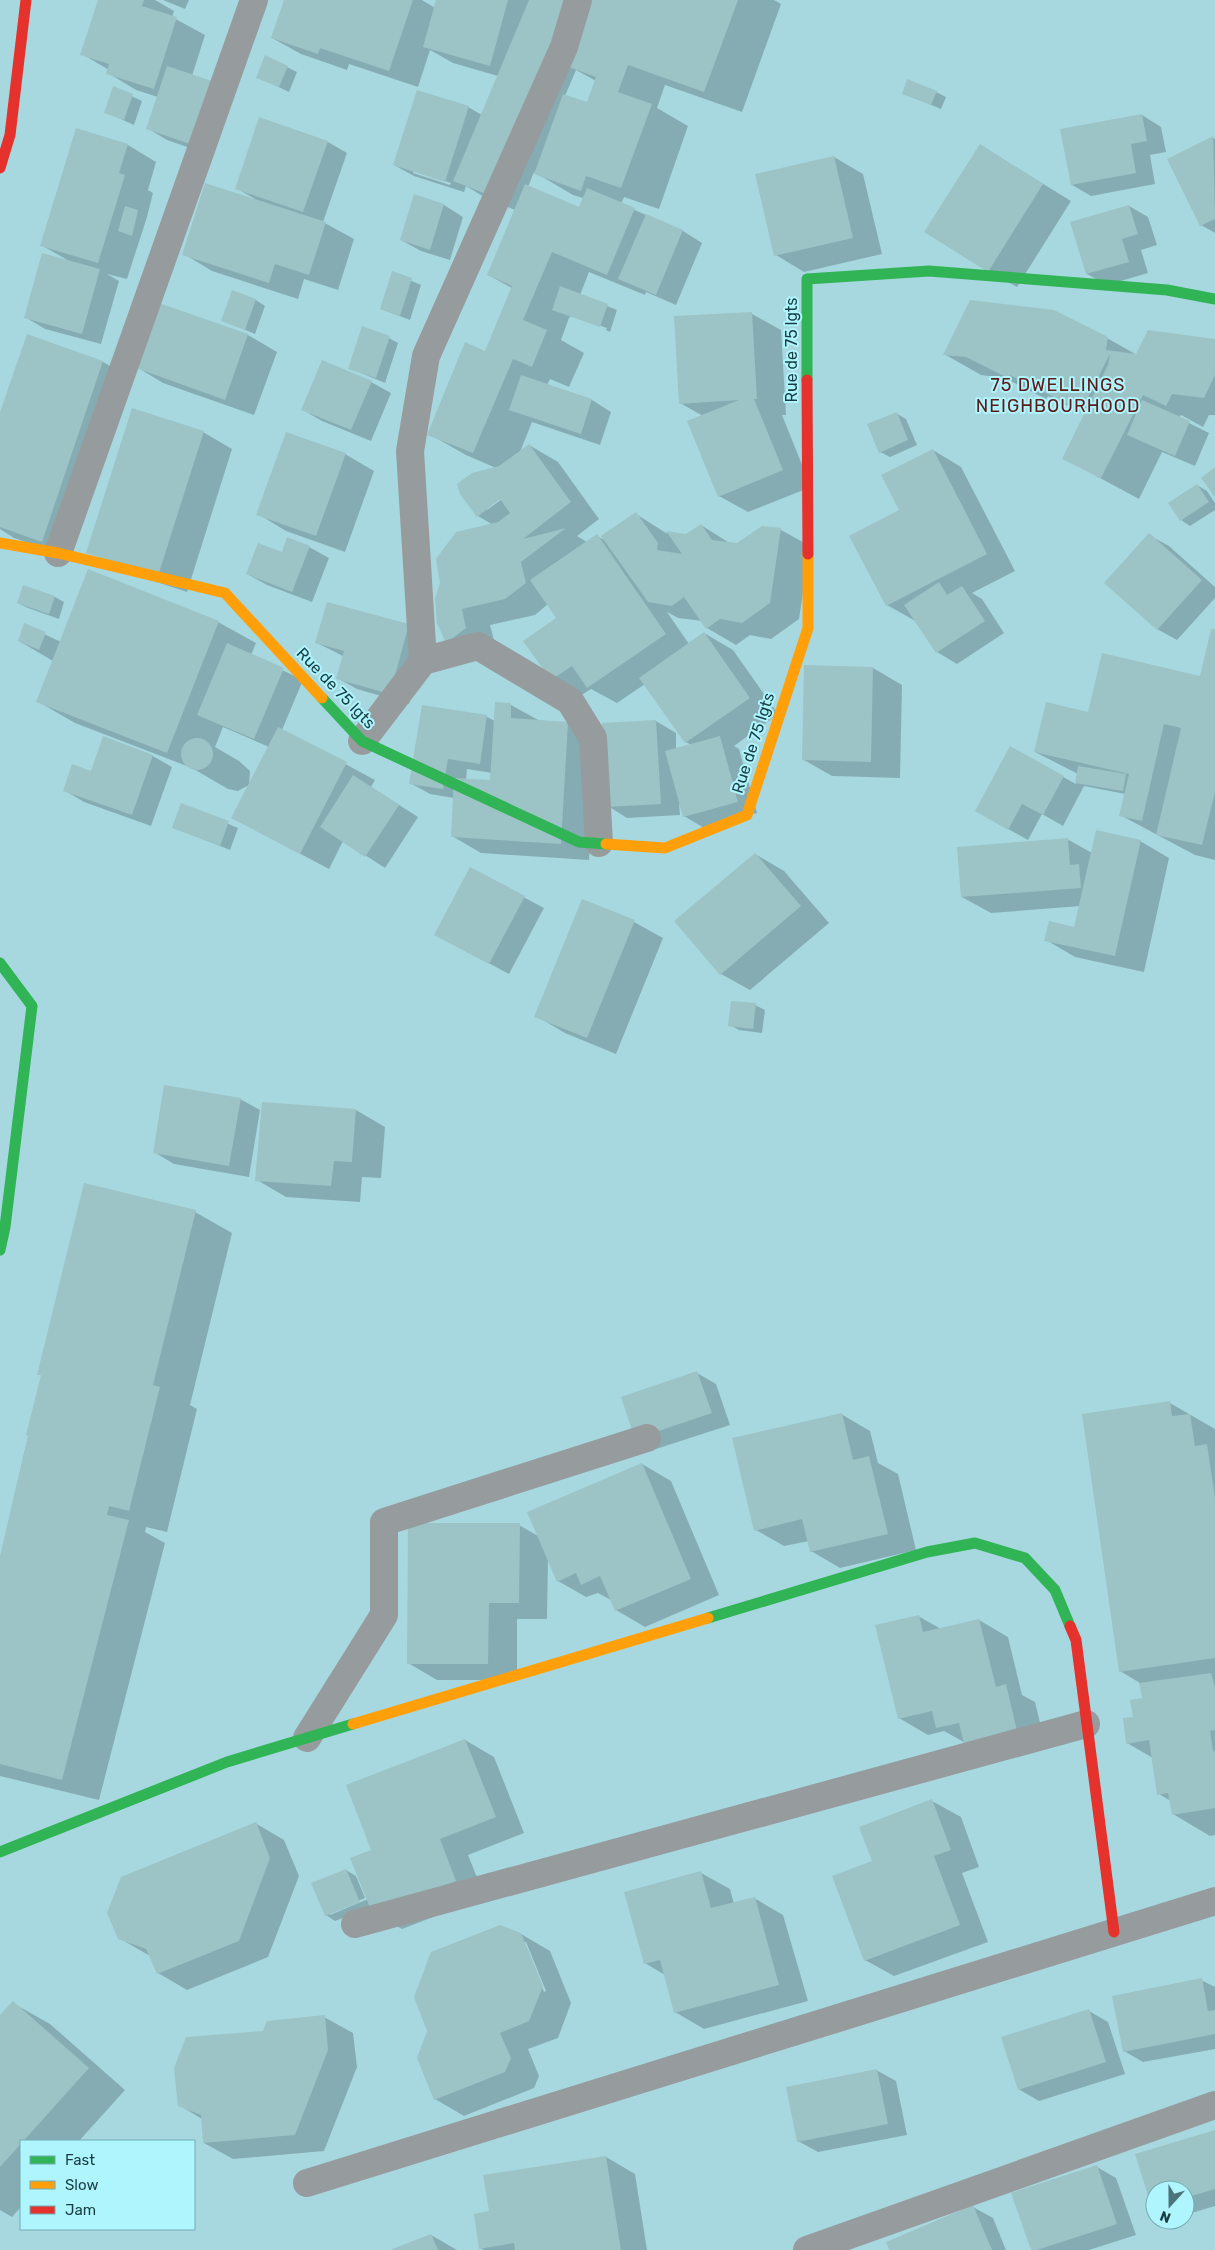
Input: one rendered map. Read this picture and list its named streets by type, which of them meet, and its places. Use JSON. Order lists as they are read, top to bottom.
{
  "streets": {
    "street": ["Rue de 75 lgts"]
  },
  "districts": ["75 DWELLINGS NEIGHBOURHOOD"],
  "legend": ["Fast", "Slow", "Jam"],
  "north": "bottom"
}
